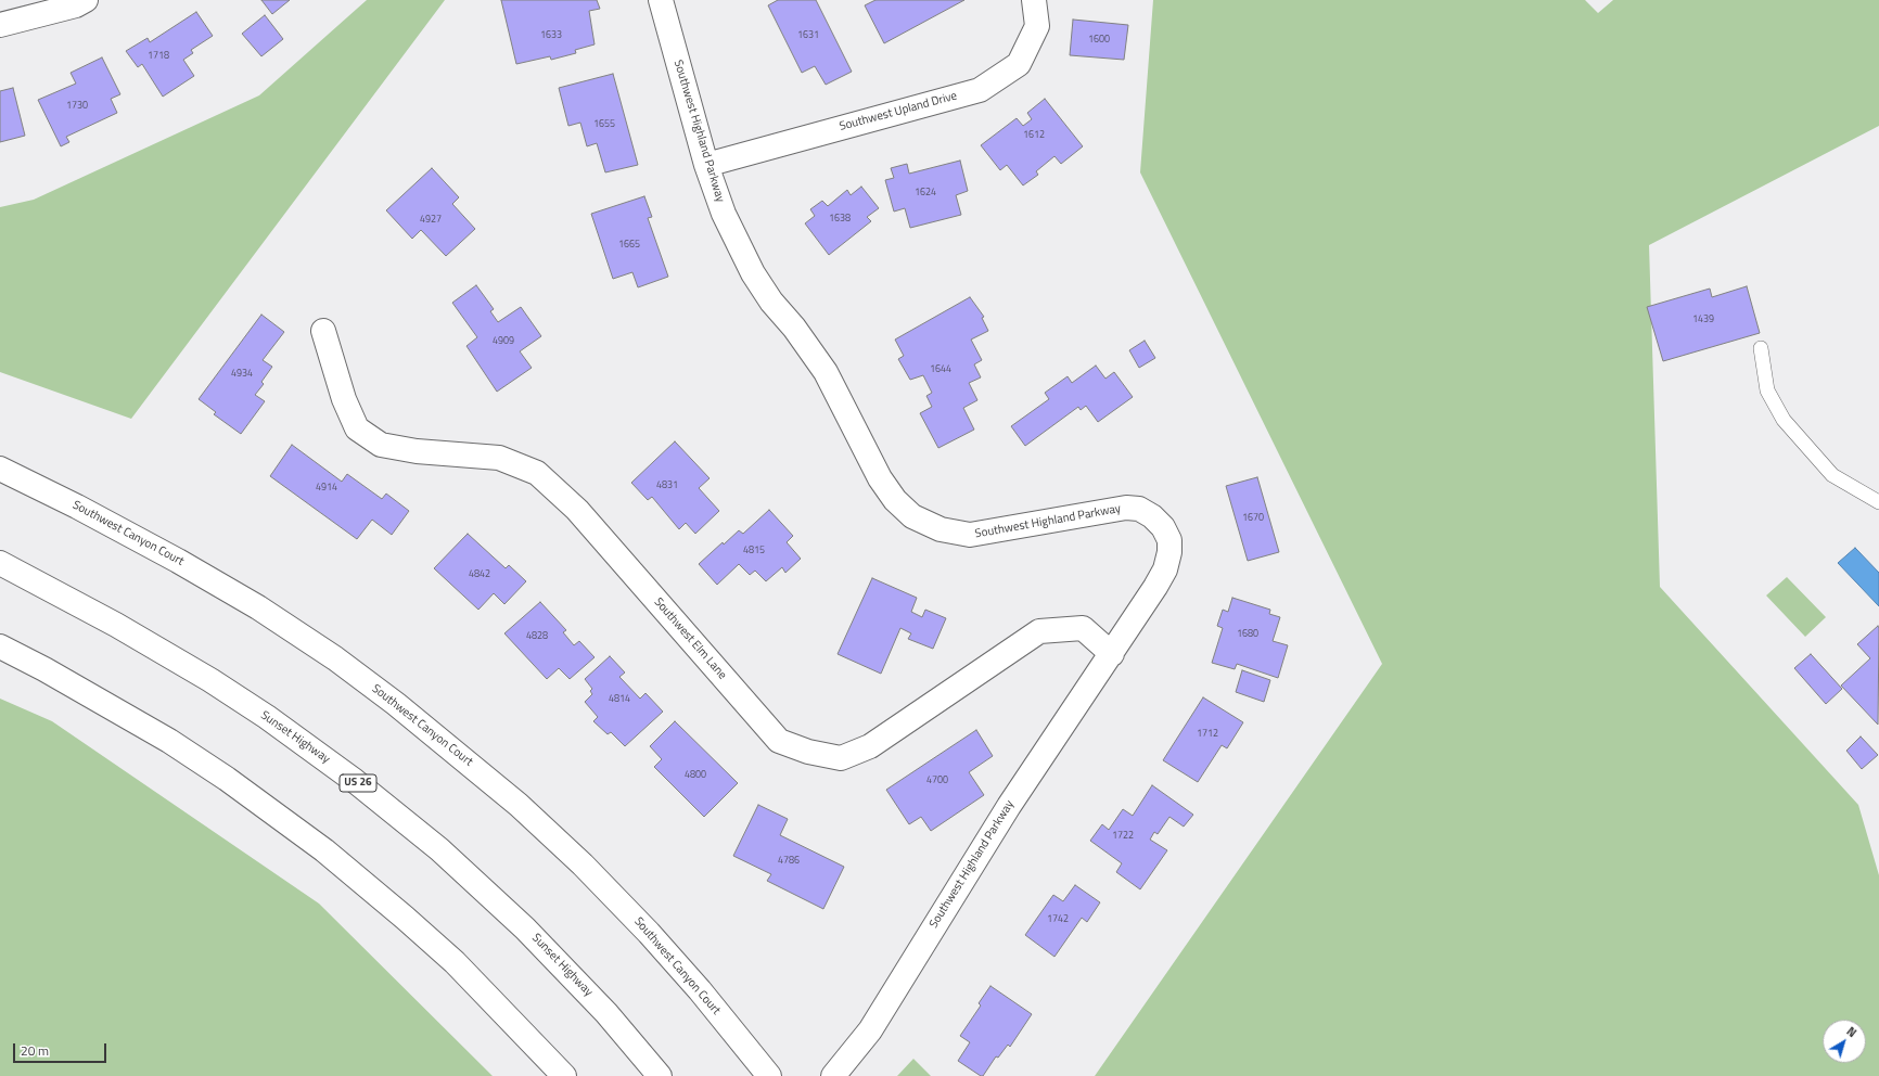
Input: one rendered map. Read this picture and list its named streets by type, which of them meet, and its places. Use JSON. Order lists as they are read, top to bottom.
{
  "streets": {
    "main road": [
      "Southwest Upland Drive",
      "Southwest Highland Parkway",
      "Southwest Canyon Court",
      "Southwest Elm Lane",
      "Sunset Highway",
      "US 26"
    ]
  },
  "crossings": [
    ["Southwest Upland Drive", "Southwest Highland Parkway"],
    ["Southwest Highland Parkway", "Southwest Elm Lane"]
  ],
  "house_numbers": [
    "1633",
    "1631",
    "1600",
    "1718",
    "1730",
    "1655",
    "1612",
    "1624",
    "1638",
    "4927",
    "1665",
    "1439",
    "4909",
    "1644",
    "4934",
    "4831",
    "4914",
    "1670",
    "4815",
    "4842",
    "1680",
    "4828",
    "4814",
    "1712",
    "4800",
    "4700",
    "1722",
    "4786",
    "1742"
  ],
  "scale_bar": "20 m",
  "north": "top right"
}
